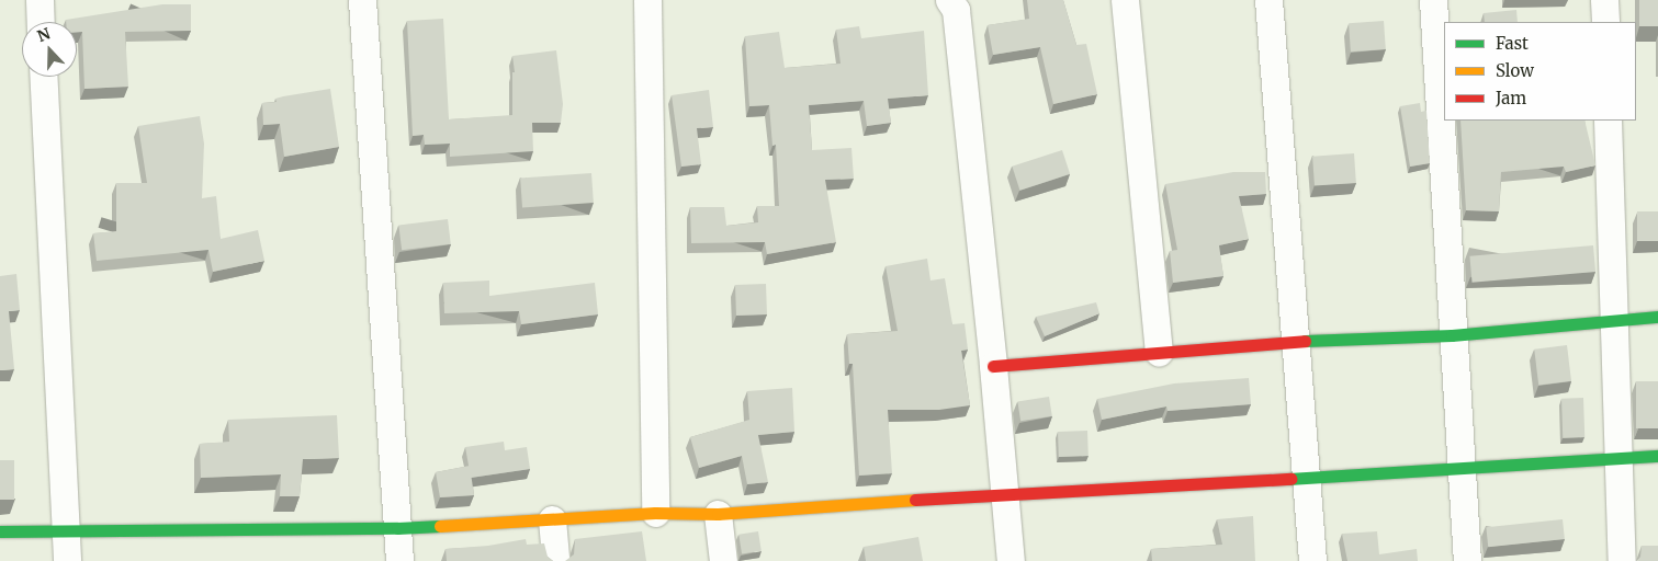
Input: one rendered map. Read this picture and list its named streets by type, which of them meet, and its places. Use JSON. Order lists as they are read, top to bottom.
{
  "legend": ["Fast", "Slow", "Jam"],
  "north": "top"
}
